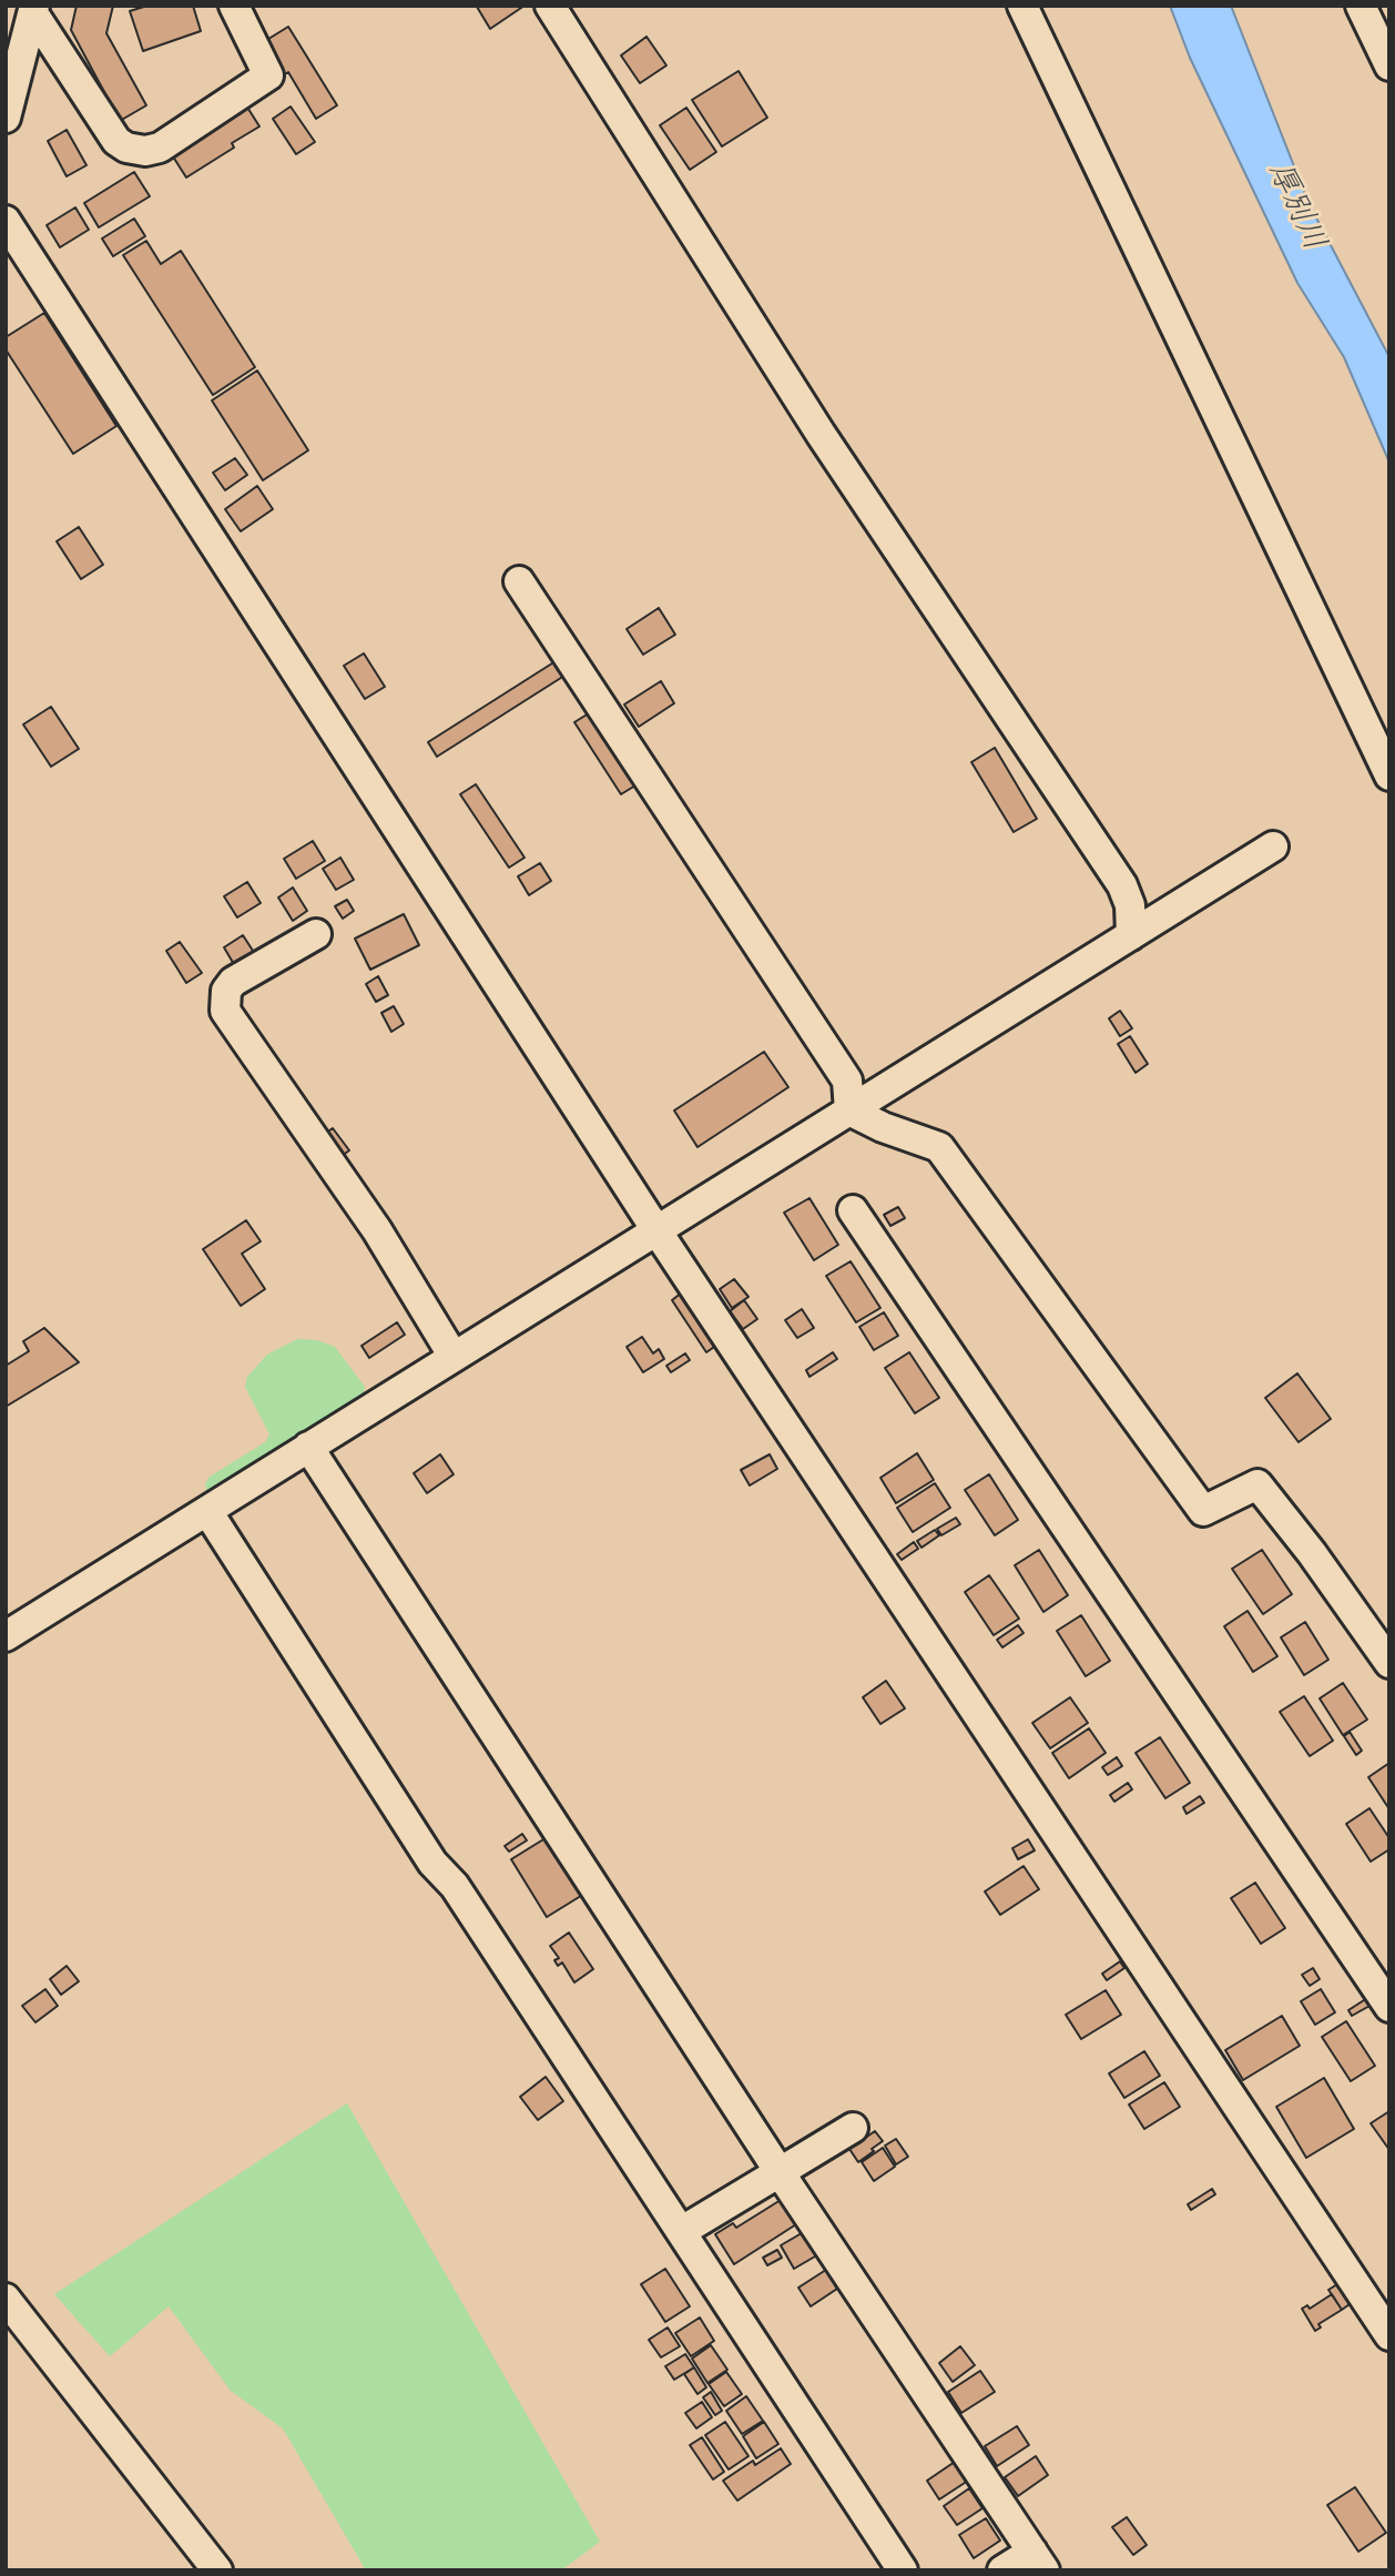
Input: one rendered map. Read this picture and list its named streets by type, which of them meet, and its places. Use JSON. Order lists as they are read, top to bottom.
{
  "water": ["厚別川"]
}
